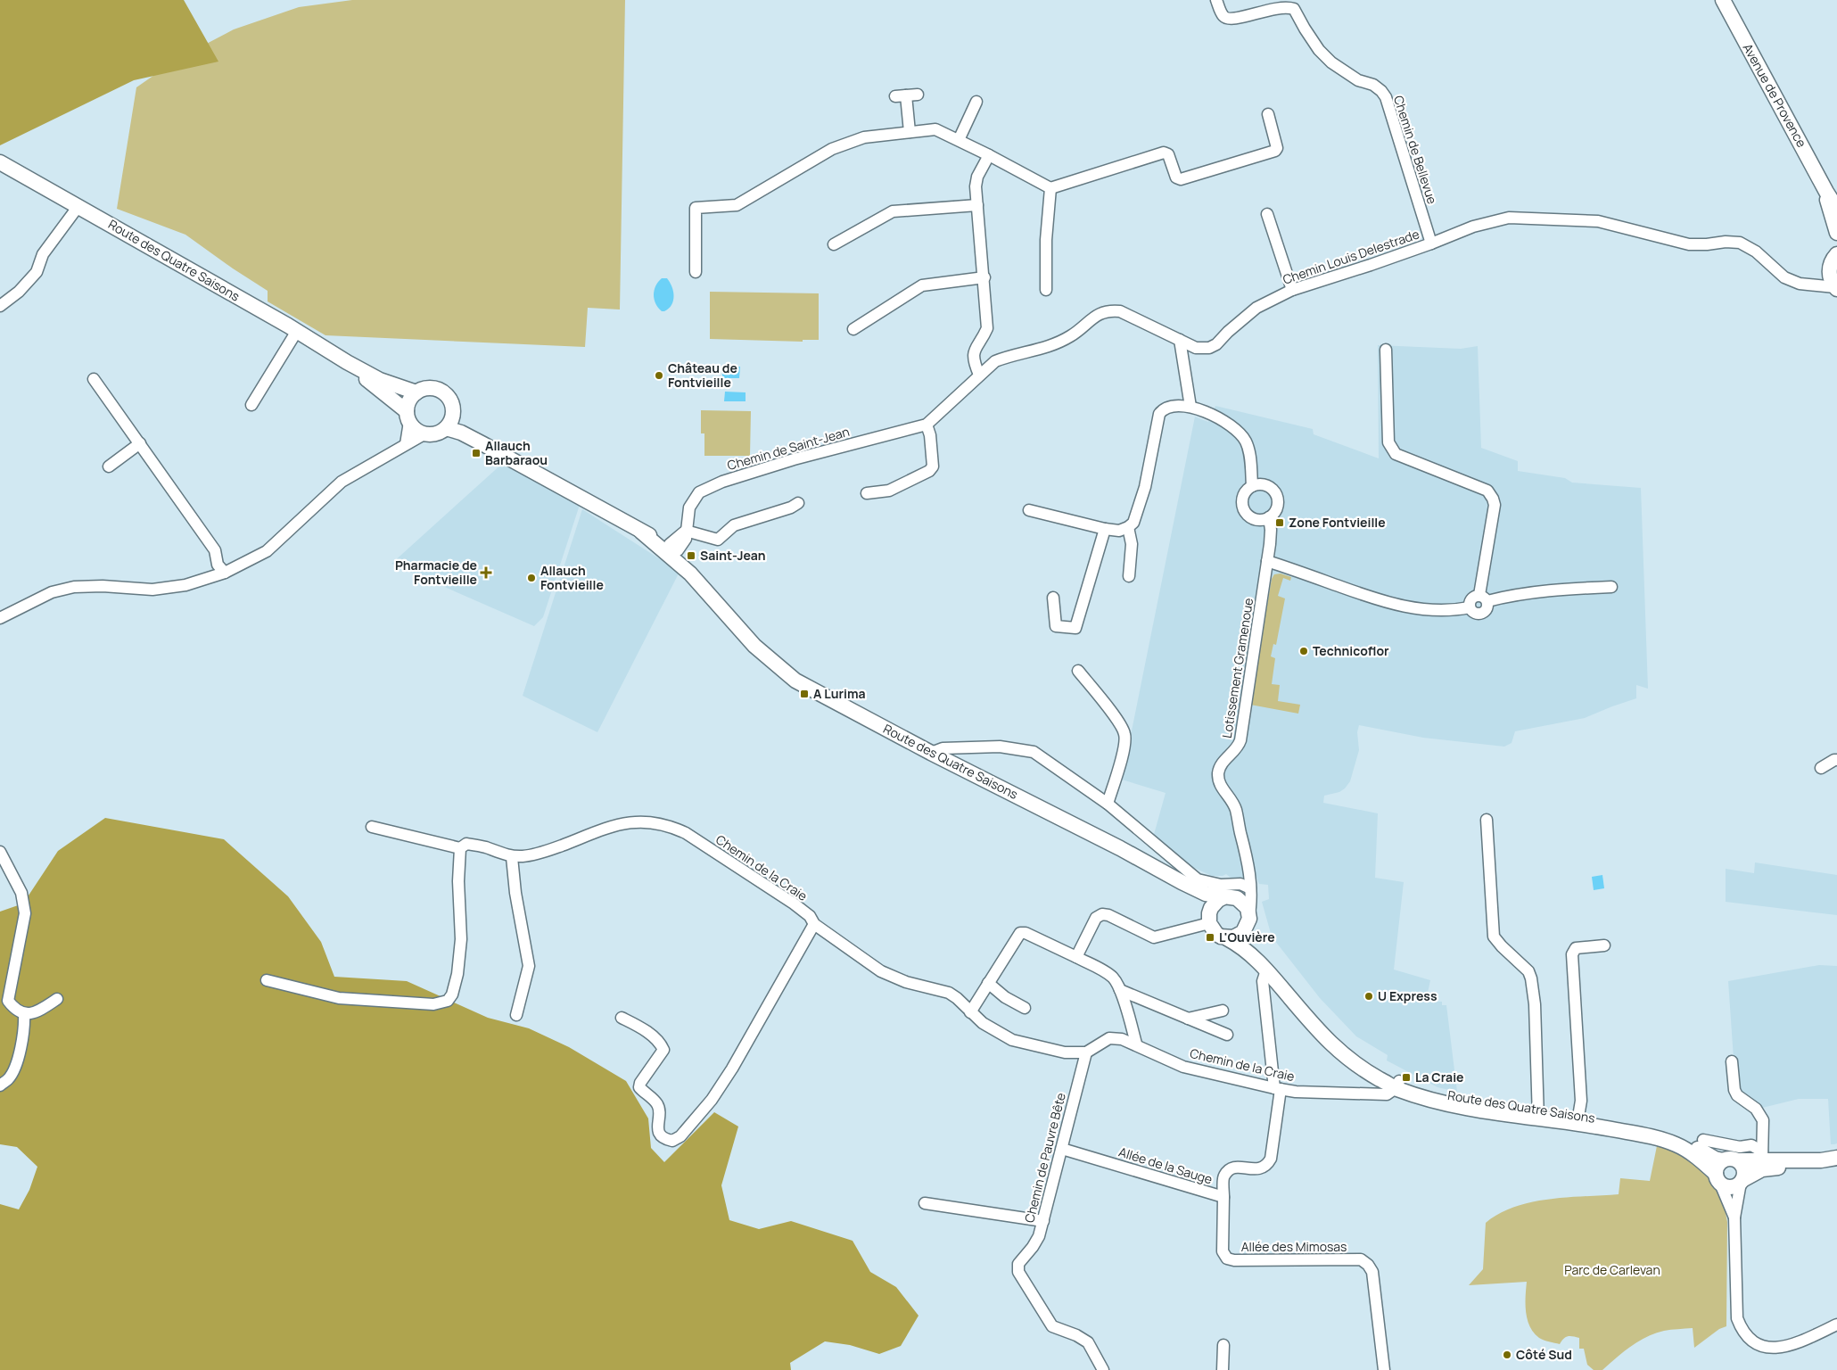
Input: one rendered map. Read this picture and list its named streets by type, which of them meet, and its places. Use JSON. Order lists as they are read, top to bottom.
{
  "streets": {
    "main road": ["Avenue de Provence", "Route des Quatre Saisons"],
    "street": [
      "Chemin de Bellevue",
      "Chemin Louis Delestrade",
      "Chemin de Saint-Jean",
      "Lotissement Gramenoue",
      "Chemin de la Craie",
      "Chemin de Pauvre Bête",
      "Allée de la Sauge",
      "Allée des Mimosas"
    ]
  },
  "crossings": [
    ["Chemin de Bellevue", "Chemin Louis Delestrade"],
    ["Chemin Louis Delestrade", "Chemin de Saint-Jean"],
    ["Route des Quatre Saisons", "Chemin de Saint-Jean"],
    ["Route des Quatre Saisons", "Lotissement Gramenoue"],
    ["Route des Quatre Saisons", "Chemin de la Craie"],
    ["Chemin de la Craie", "Chemin de Pauvre Bête"],
    ["Chemin de la Craie", "Allée de la Sauge"],
    ["Chemin de Pauvre Bête", "Allée de la Sauge"],
    ["Allée de la Sauge", "Allée des Mimosas"]
  ],
  "parks": ["Parc de Carlevan"],
  "places": {
    "other": [
      "Château de Fontvieille",
      "Allauch Fontvieille",
      "Technicoflor",
      "U Express",
      "Côté Sud"
    ],
    "transit": [
      "Allauch Barbaraou",
      "Zone Fontvieille",
      "Saint-Jean",
      "A Lurima",
      "L'Ouvière",
      "La Craie"
    ],
    "health": ["Pharmacie de Fontvieille"]
  }
}
